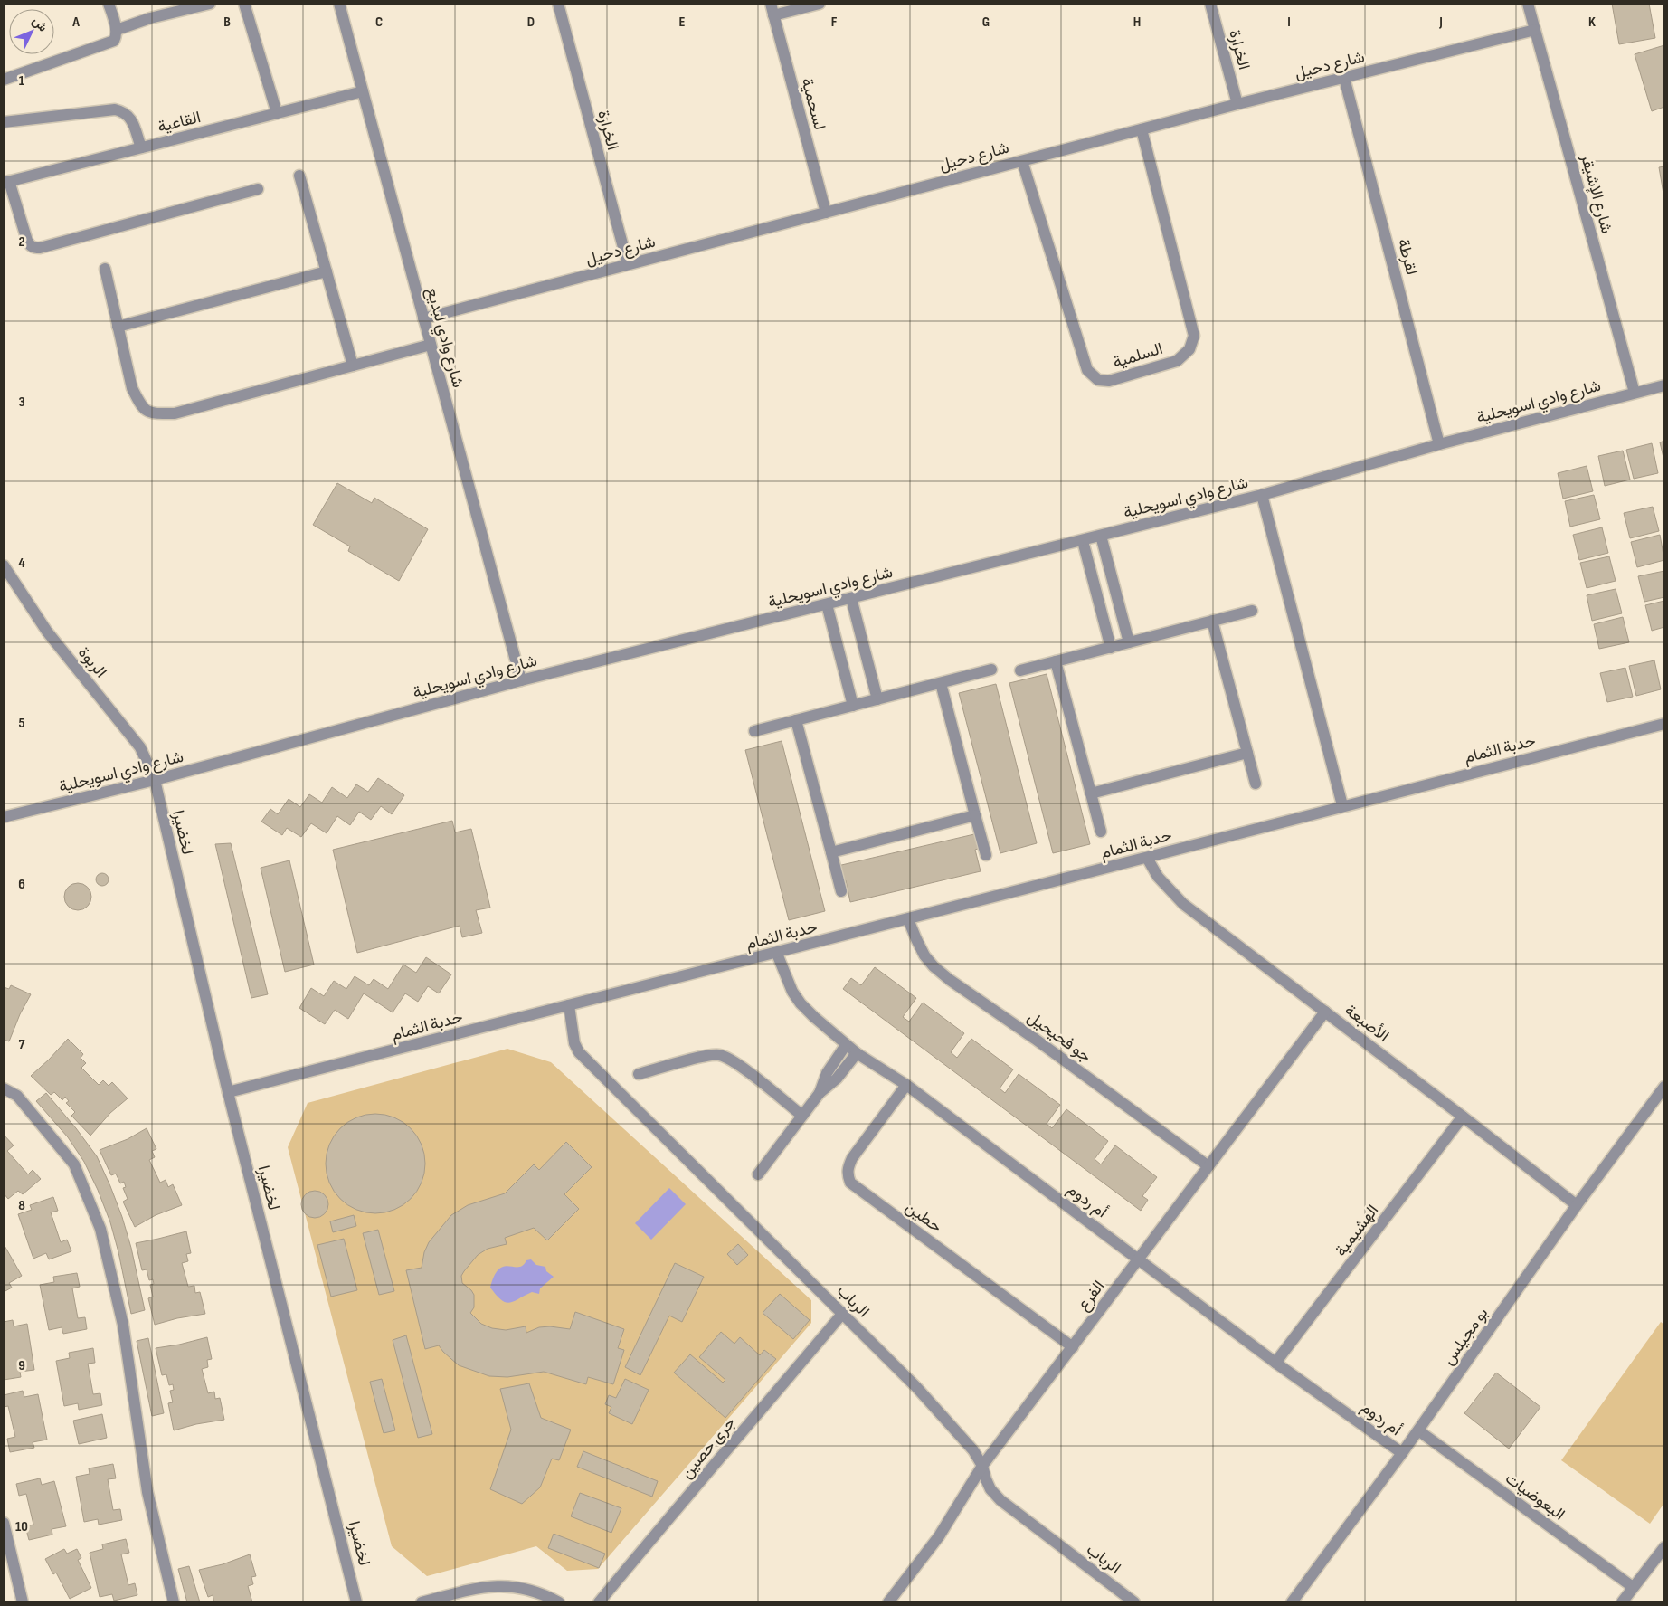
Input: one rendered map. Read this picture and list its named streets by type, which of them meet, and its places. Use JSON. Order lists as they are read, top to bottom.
{
  "streets": {
    "street": [
      "الخرارة",
      "شارع دحيل",
      "لسحمية",
      "القاعية",
      "شارع الإشيقر",
      "لقرطة",
      "شارع وادي لبديع",
      "السلمية",
      "شارع وادي اسويحلية",
      "الربوة",
      "حدبة الثمام",
      "لخضيرا",
      "الأصبعة",
      "جو فحيحيل",
      "أم ردوم",
      "حطين",
      "الهشيمية",
      "الفرع",
      "الرباب",
      "بو مجيلس",
      "جرى حصين",
      "البعوضيات"
    ]
  },
  "crossings": [
    ["الخرارة", "شارع دحيل"],
    ["شارع دحيل", "لسحمية"],
    ["شارع دحيل", "شارع الإشيقر"],
    ["شارع دحيل", "لقرطة"],
    ["شارع دحيل", "شارع وادي لبديع"],
    ["شارع دحيل", "السلمية"],
    ["القاعية", "شارع وادي لبديع"],
    ["شارع الإشيقر", "شارع وادي اسويحلية"],
    ["لقرطة", "شارع وادي اسويحلية"],
    ["شارع وادي لبديع", "شارع وادي اسويحلية"],
    ["شارع وادي اسويحلية", "الربوة"],
    ["شارع وادي اسويحلية", "لخضيرا"],
    ["الربوة", "لخضيرا"],
    ["حدبة الثمام", "لخضيرا"],
    ["حدبة الثمام", "الأصبعة"],
    ["حدبة الثمام", "جو فحيحيل"],
    ["حدبة الثمام", "أم ردوم"],
    ["حدبة الثمام", "الرباب"],
    ["الأصبعة", "الهشيمية"],
    ["الأصبعة", "الفرع"],
    ["الأصبعة", "بو مجيلس"],
    ["جو فحيحيل", "الفرع"],
    ["أم ردوم", "حطين"],
    ["أم ردوم", "الهشيمية"],
    ["أم ردوم", "الفرع"],
    ["أم ردوم", "بو مجيلس"],
    ["حطين", "الفرع"],
    ["الفرع", "الرباب"],
    ["الرباب", "جرى حصين"],
    ["بو مجيلس", "البعوضيات"]
  ],
  "north": "top right",
  "grid": {
    "columns": [
      "A",
      "B",
      "C",
      "D",
      "E",
      "F",
      "G",
      "H",
      "I",
      "J",
      "K"
    ],
    "rows": [
      "1",
      "2",
      "3",
      "4",
      "5",
      "6",
      "7",
      "8",
      "9",
      "10"
    ]
  }
}
